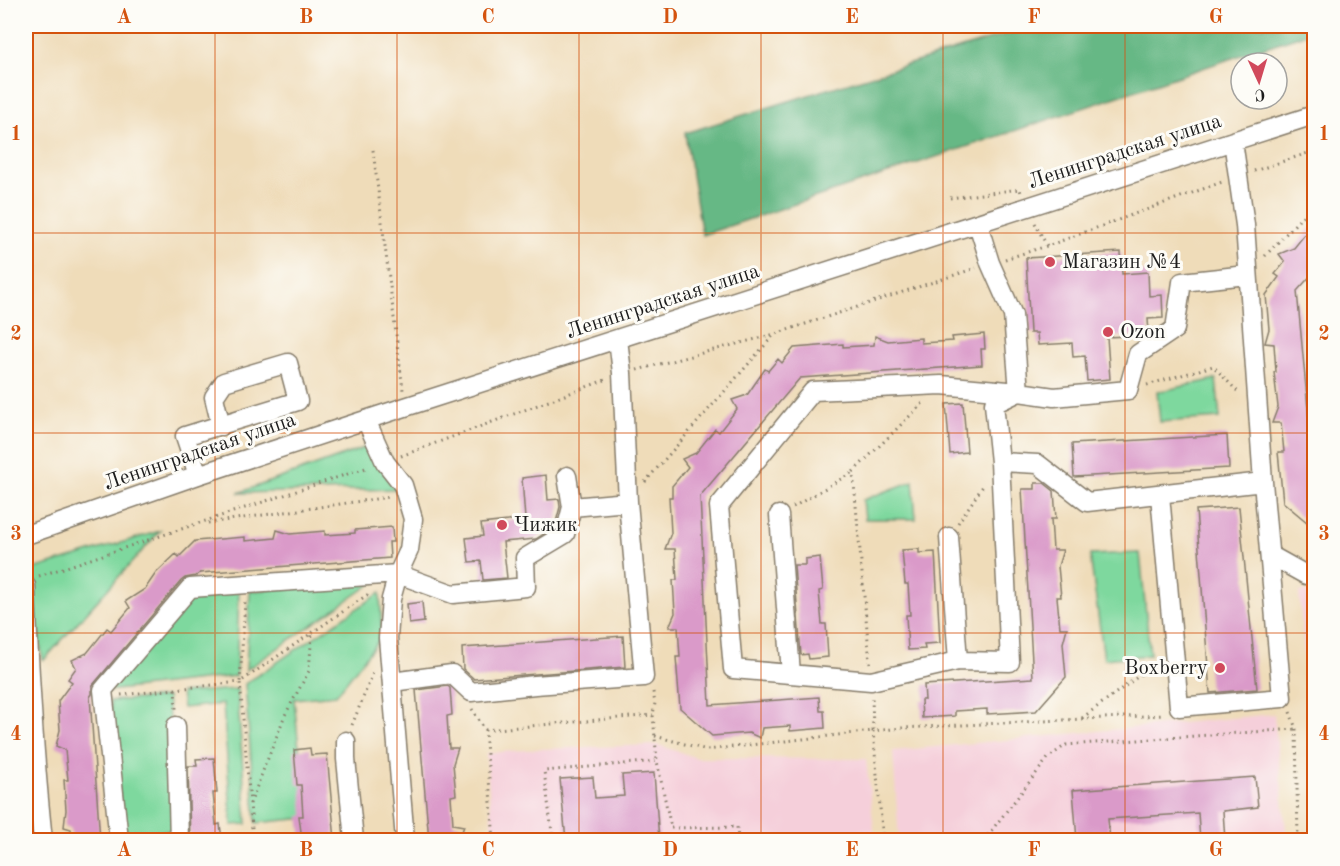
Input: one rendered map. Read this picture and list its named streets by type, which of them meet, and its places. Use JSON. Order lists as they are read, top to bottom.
{
  "streets": {
    "street": ["Ленинградская улица"]
  },
  "places": [
    "Магазин №4",
    "Ozon",
    "Чижик",
    "Boxberry"
  ],
  "north": "bottom",
  "grid": {
    "columns": [
      "A",
      "B",
      "C",
      "D",
      "E",
      "F",
      "G"
    ],
    "rows": [
      "1",
      "2",
      "3",
      "4"
    ]
  }
}
